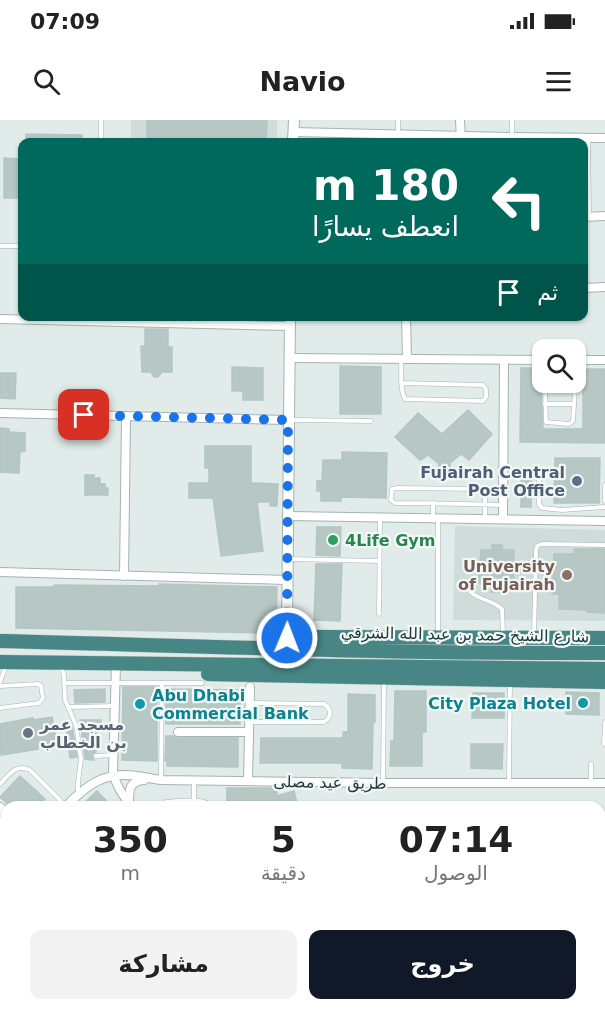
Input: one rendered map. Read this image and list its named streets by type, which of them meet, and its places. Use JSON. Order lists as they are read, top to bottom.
{
  "streets": {
    "highway": ["شارع الشيخ حمد بن عبد الله الشرقي"],
    "street": ["طريق عيد مصلى"]
  },
  "places": [
    "Fujairah Central Post Office",
    "4Life Gym",
    "University of Fujairah",
    "City Plaza Hotel",
    "Abu Dhabi Commercial Bank",
    "مسجد عمر بن الخطاب"
  ],
  "page": {
    "status": "07:09",
    "header": "Navio",
    "turn": ["180 m", "انعطف يسارًا"],
    "then": "ثم",
    "eta": [
      "07:14",
      "الوصول",
      "5",
      "دقيقة",
      "350",
      "m"
    ],
    "buttons": ["خروج", "مشاركة"]
  }
}
